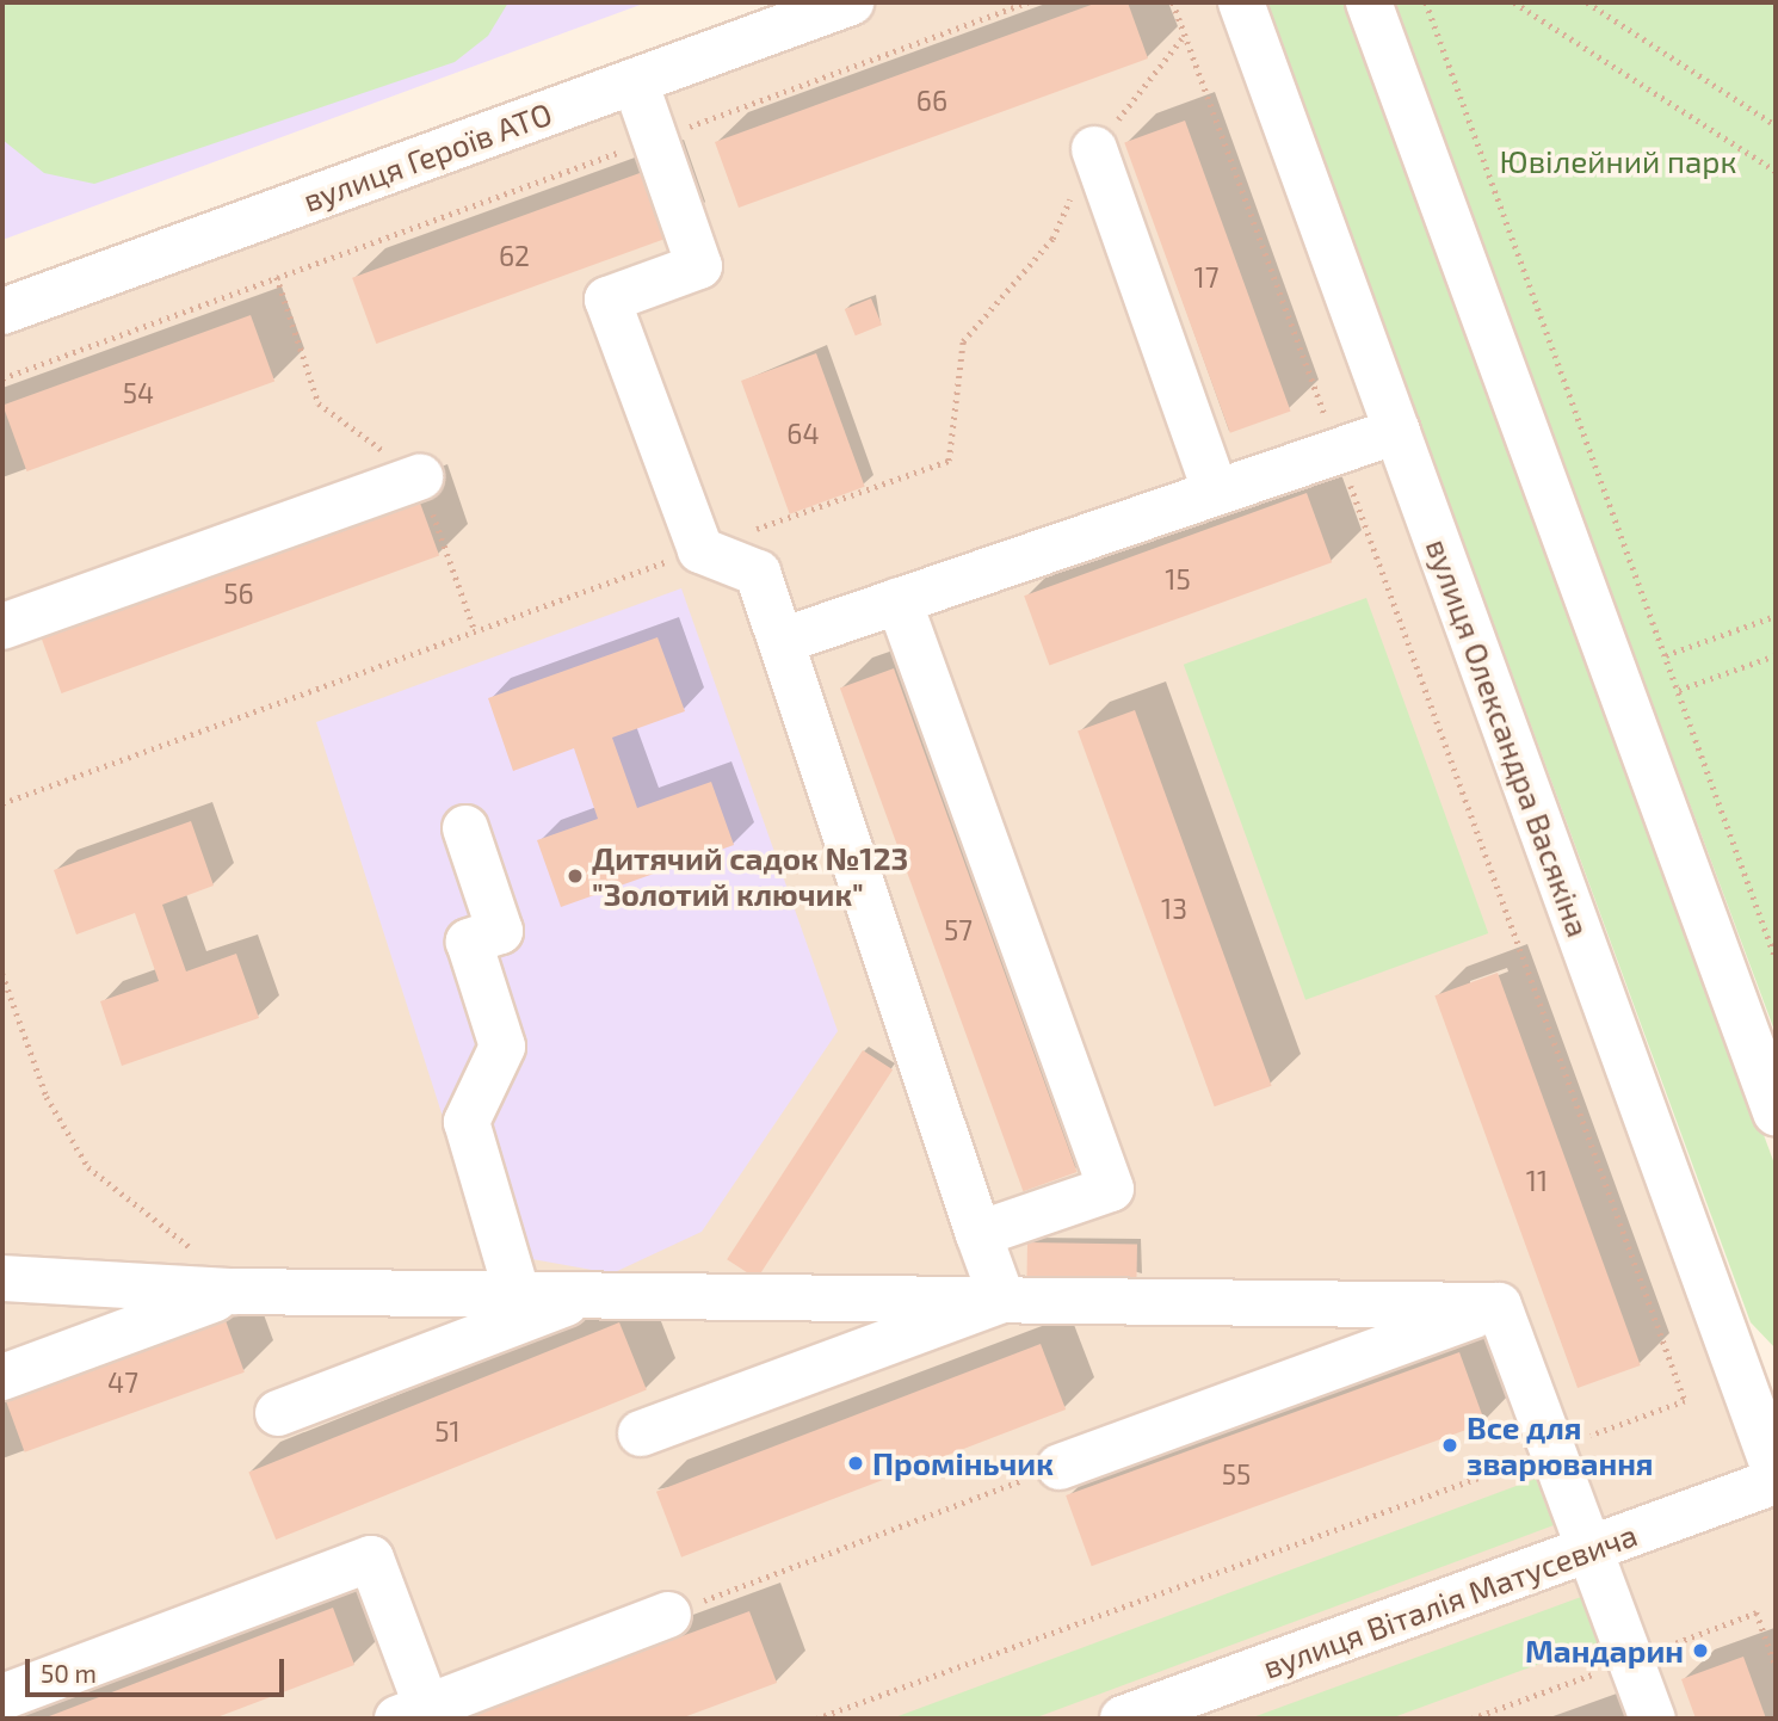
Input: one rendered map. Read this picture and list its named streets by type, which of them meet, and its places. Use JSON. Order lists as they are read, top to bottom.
{
  "streets": {
    "street": ["вулиця Героїв АТО", "вулиця Олександра Васякіна", "вулиця Віталія Матусевича"]
  },
  "parks": ["Ювілейний парк"],
  "places": [
    "Дитячий садок №123 \"Золотий ключик\"",
    "Все для зварювання",
    "Проміньчик",
    "Мандарин"
  ],
  "house_numbers": [
    "66",
    "62",
    "17",
    "54",
    "64",
    "15",
    "56",
    "13",
    "57",
    "11",
    "47",
    "51",
    "55"
  ],
  "scale_bar": "50 m"
}
